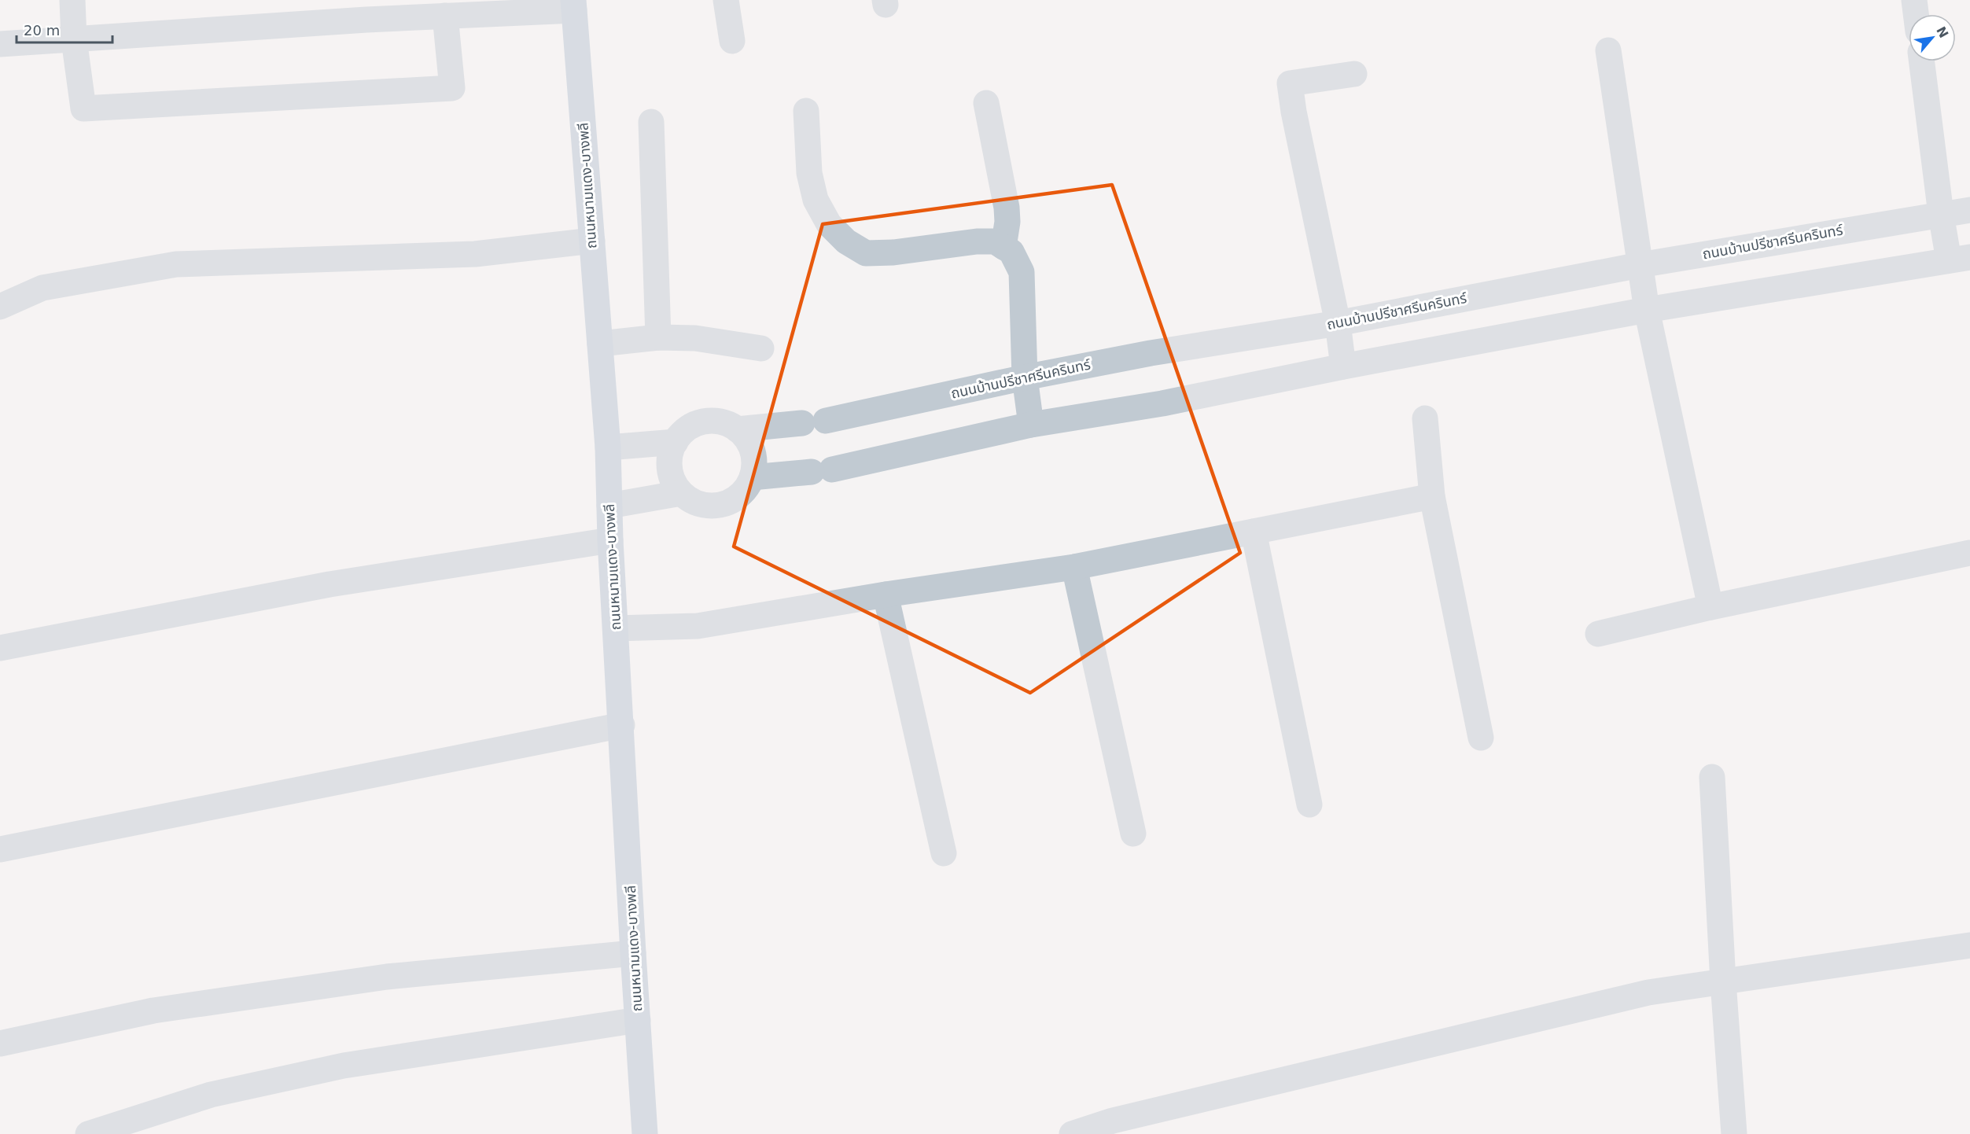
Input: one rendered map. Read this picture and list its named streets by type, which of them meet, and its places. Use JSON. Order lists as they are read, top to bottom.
{
  "streets": {
    "main road": ["ถนนหนามแดง-บางพลี"],
    "street": ["ถนนบ้านปรีชาศรีนครินทร์"]
  },
  "scale_bar": "20 m",
  "north": "top right"
}
